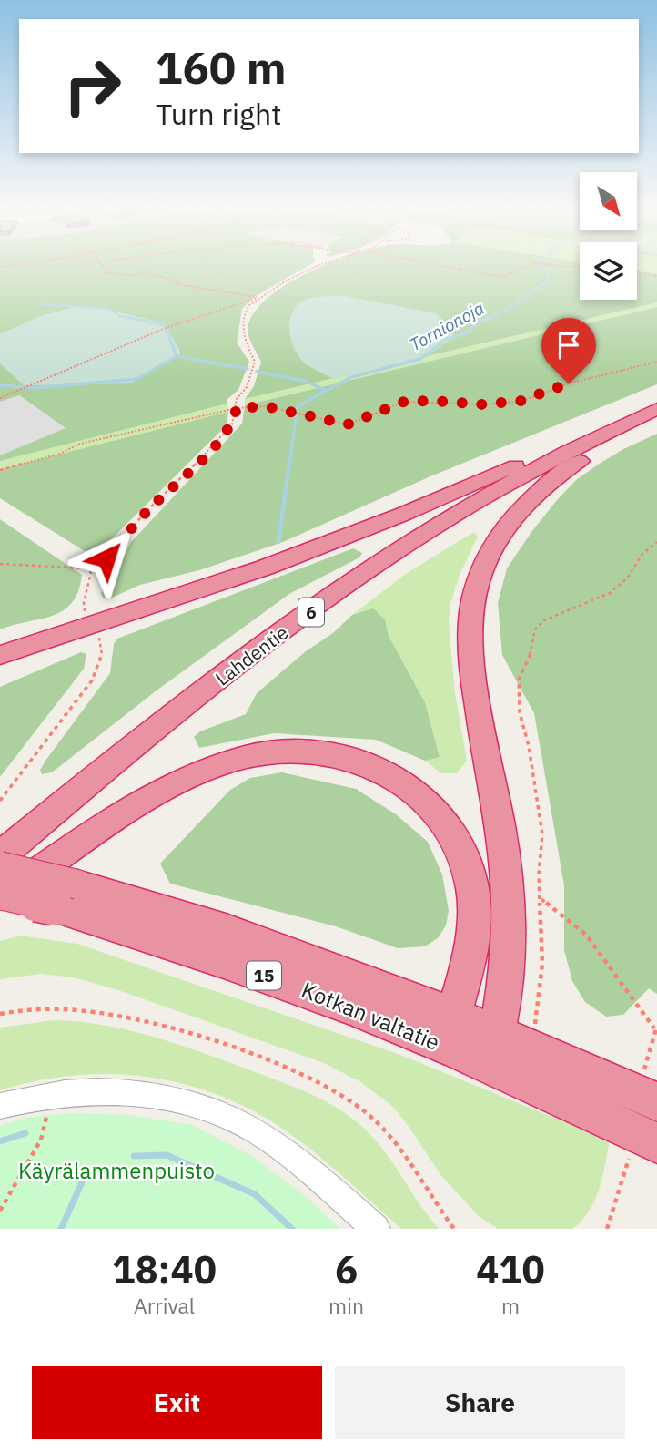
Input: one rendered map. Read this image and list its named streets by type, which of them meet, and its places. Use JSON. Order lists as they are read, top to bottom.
{
  "streets": {
    "highway": [
      "6",
      "Lahdentie",
      "15",
      "Kotkan valtatie"
    ]
  },
  "water": ["Tornionoja"],
  "parks": ["Käyrälammenpuisto"],
  "north": "bottom right",
  "page": {
    "turn": ["160 m", "Turn right"],
    "eta": [
      "18:40",
      "Arrival",
      "6",
      "min",
      "410",
      "m"
    ],
    "buttons": ["Exit", "Share"]
  }
}
